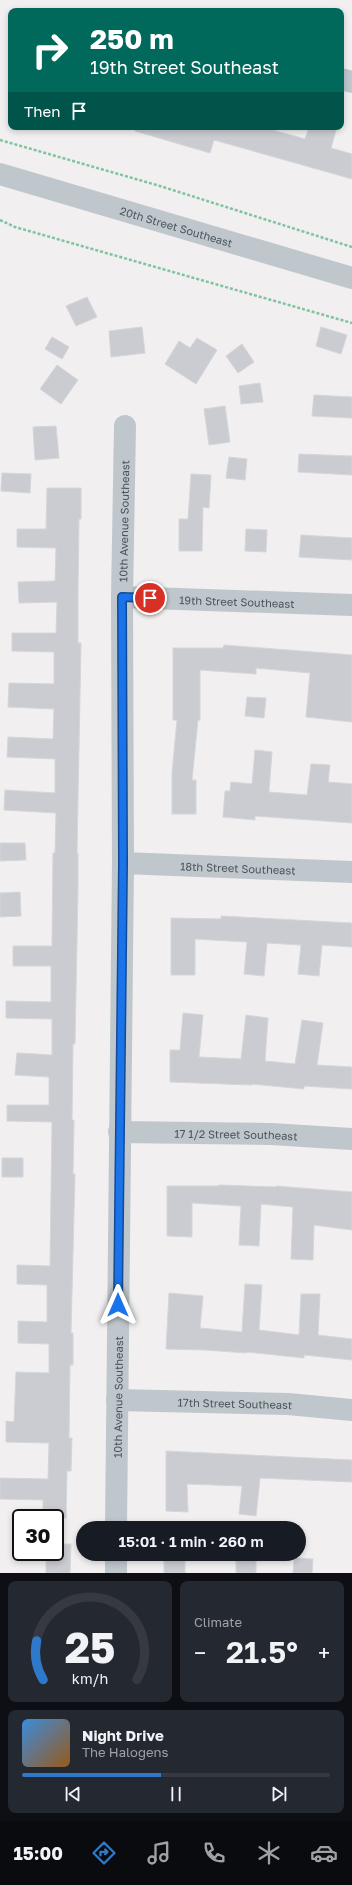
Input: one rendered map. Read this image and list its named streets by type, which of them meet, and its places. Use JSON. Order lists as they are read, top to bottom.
{
  "streets": {
    "street": [
      "20th Street Southeast",
      "10th Avenue Southeast",
      "19th Street Southeast",
      "18th Street Southeast",
      "17 1/2 Street Southeast",
      "17th Street Southeast"
    ]
  },
  "crossings": [
    ["10th Avenue Southeast", "19th Street Southeast"],
    ["10th Avenue Southeast", "18th Street Southeast"],
    ["10th Avenue Southeast", "17 1/2 Street Southeast"],
    ["10th Avenue Southeast", "17th Street Southeast"]
  ],
  "page": {
    "turn": ["250 m", "19th Street Southeast"],
    "then": "Then",
    "limit": "30",
    "trip": "15:01 · 1 min · 260 m",
    "tile": "Climate",
    "heat": ["−", "21.5°", "+"],
    "song": ["Night Drive", "The Halogens"],
    "tabs": "15:00",
    "gauge": ["25", "km/h"]
  }
}
